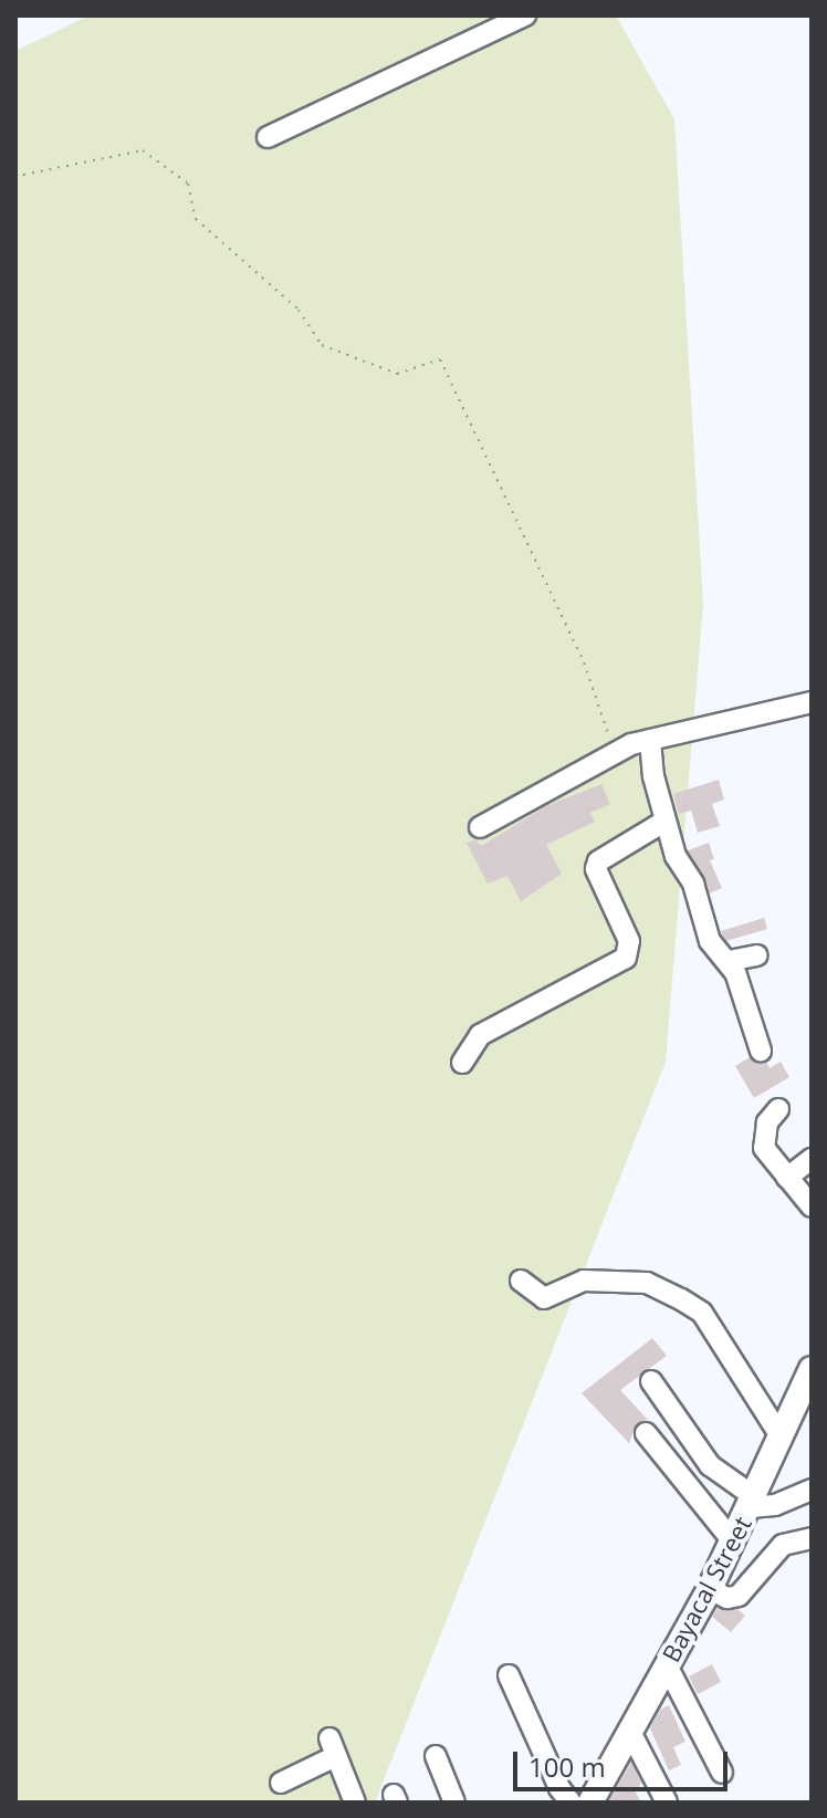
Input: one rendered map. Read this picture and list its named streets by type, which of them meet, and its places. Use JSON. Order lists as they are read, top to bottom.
{
  "streets": {
    "main road": ["Bayacal Street"]
  },
  "scale_bar": "100 m"
}
